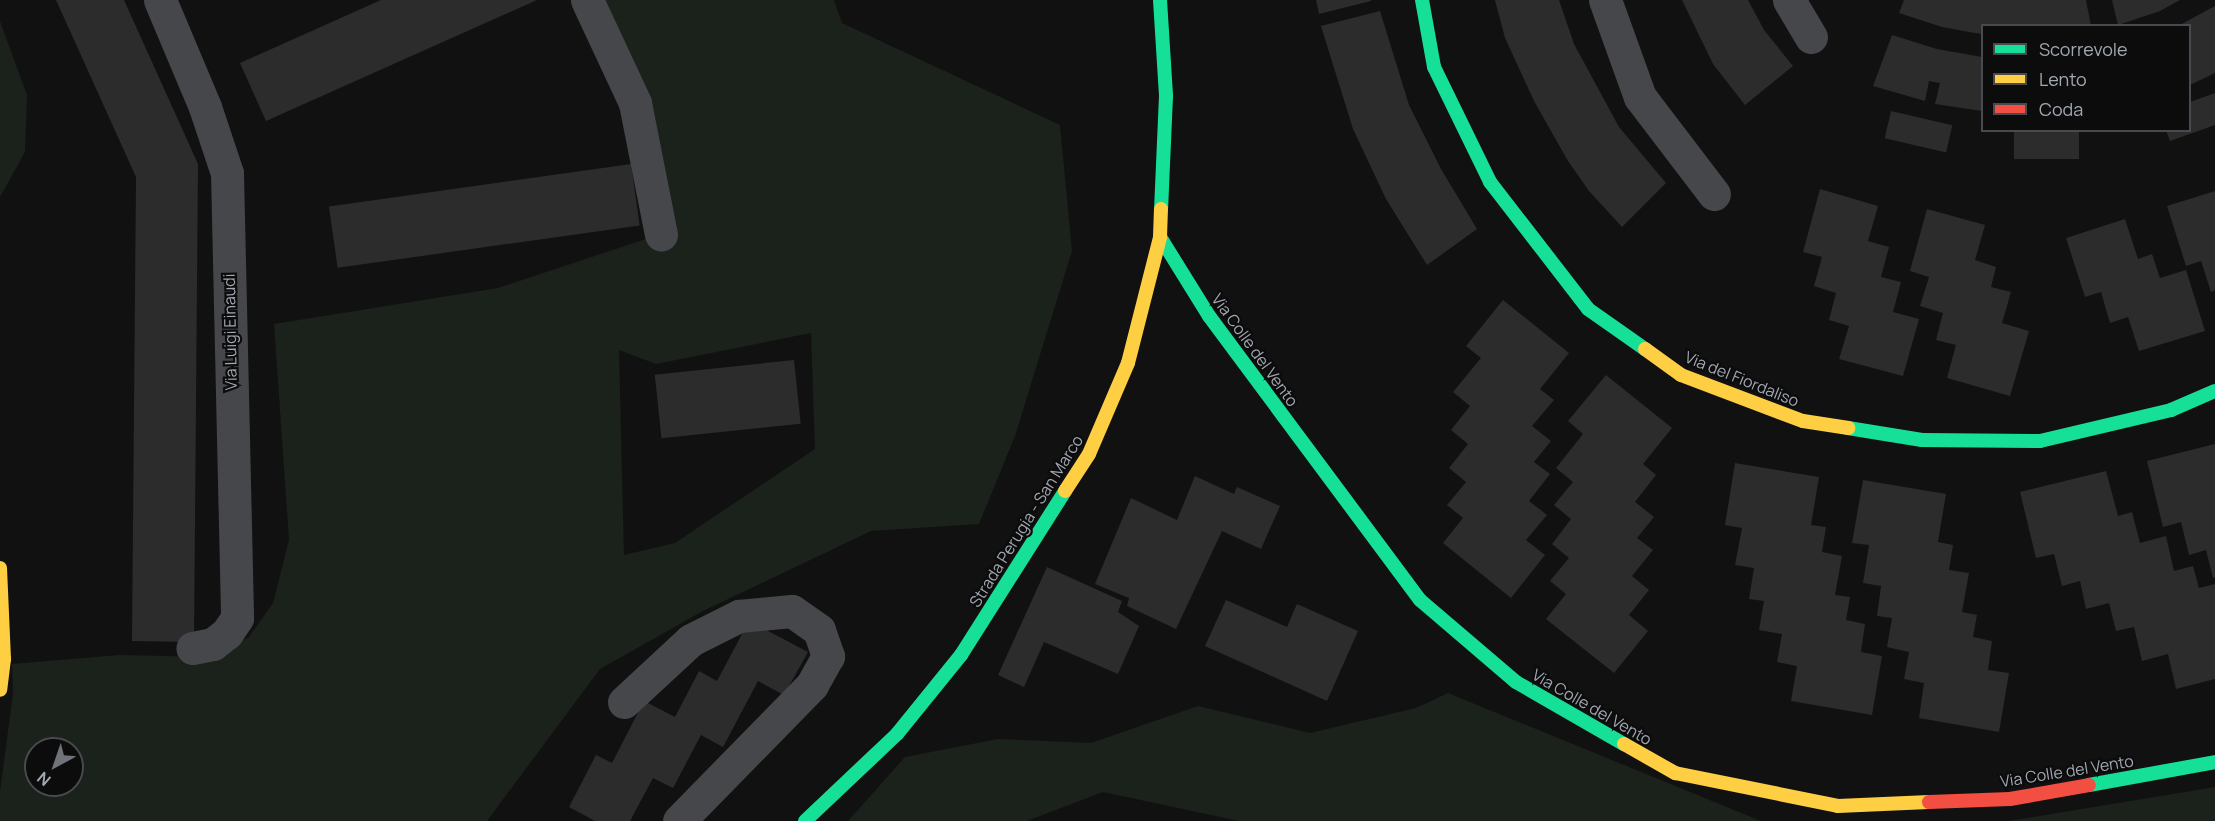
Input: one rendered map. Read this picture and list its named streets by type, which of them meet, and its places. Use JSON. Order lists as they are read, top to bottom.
{
  "streets": {
    "street": [
      "Via Luigi Einaudi",
      "Via Colle del Vento",
      "Via del Fiordaliso",
      "Strada Perugia - San Marco"
    ]
  },
  "crossings": [
    ["Via Colle del Vento", "Strada Perugia - San Marco"]
  ],
  "legend": ["Scorrevole", "Lento", "Coda"],
  "north": "bottom left"
}
